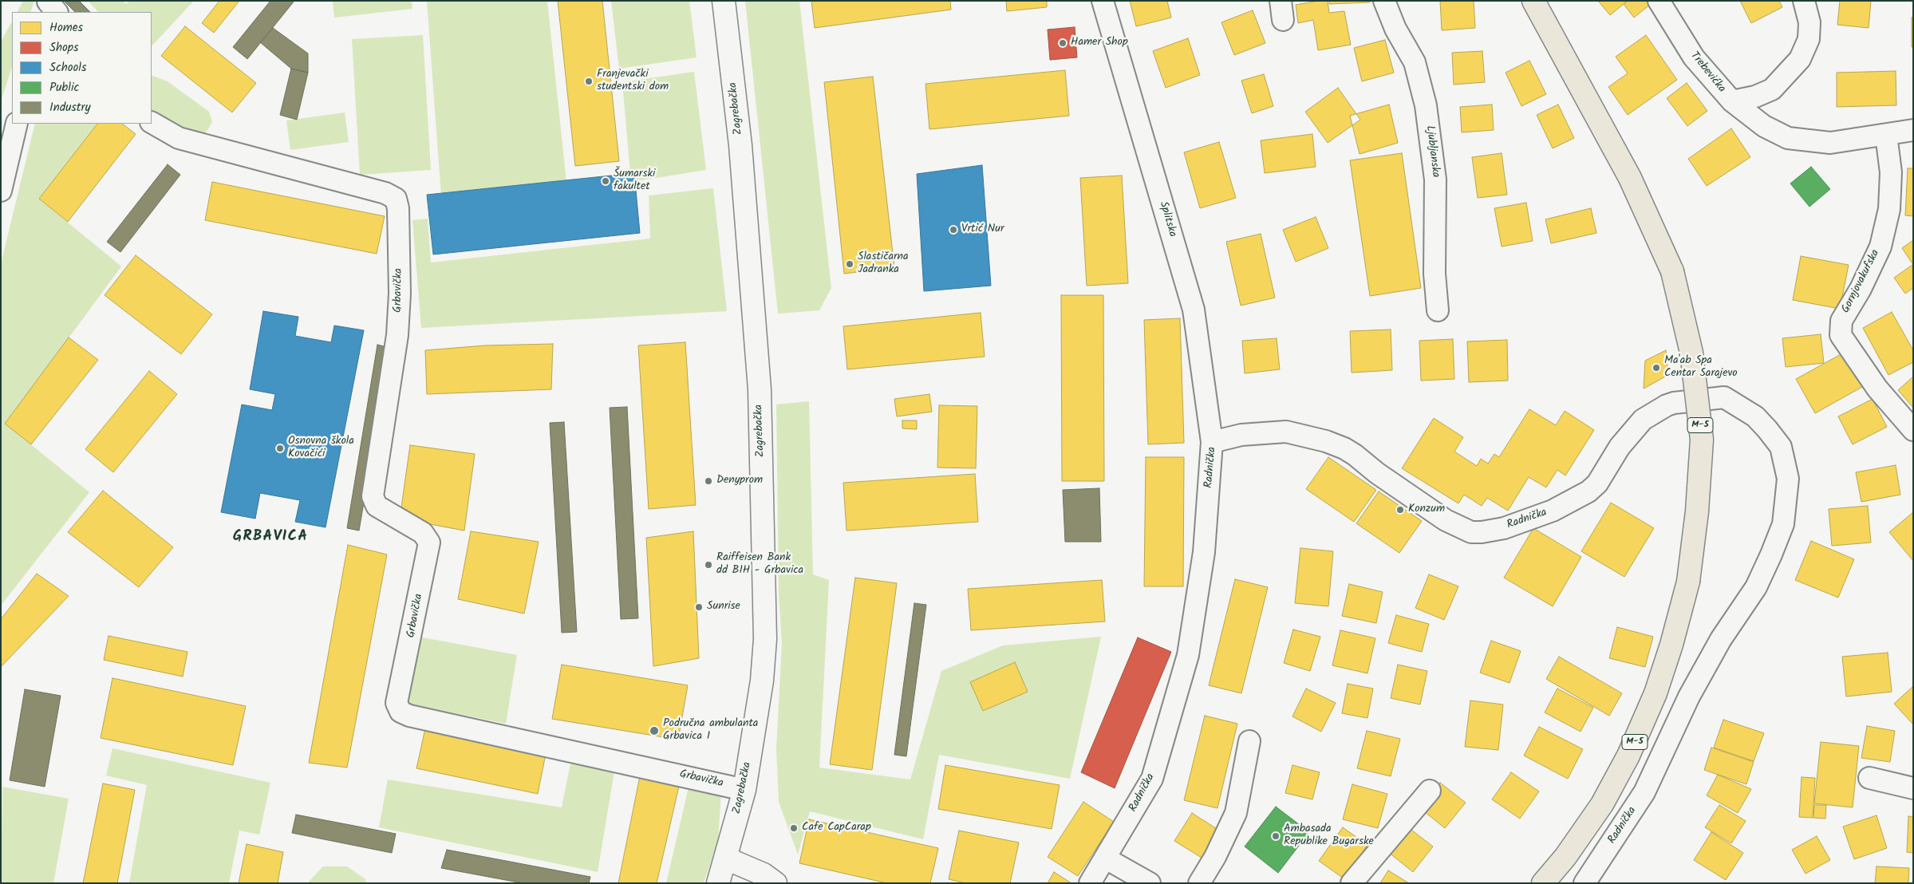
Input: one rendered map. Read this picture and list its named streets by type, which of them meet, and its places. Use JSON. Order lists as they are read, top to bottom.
{
  "streets": {
    "main road": ["Zagrebačka", "M-5"],
    "street": [
      "Trebevićka",
      "Ljubljanska",
      "Splitska",
      "Gornjovakufska",
      "Grbavička",
      "Radnička"
    ]
  },
  "crossings": [
    ["Zagrebačka", "Grbavička"],
    ["Splitska", "Radnička"]
  ],
  "districts": ["GRBAVICA"],
  "places": [
    "Hamer Shop",
    "Franjevački studentski dom",
    "Šumarski fakultet",
    "Vrtić Nur",
    "Slastičarna Jadranka",
    "Ma'ab Spa Centar Sarajevo",
    "Osnovna škola Kovačići",
    "Denyprom",
    "Konzum",
    "Raiffeisen Bank dd BIH - Grbavica",
    "Sunrise",
    "Područna ambulanta Grbavica I",
    "Cafe CapCarap",
    "Ambasada Republike Bugarske"
  ],
  "legend": [
    "Homes",
    "Shops",
    "Schools",
    "Public",
    "Industry"
  ]
}
